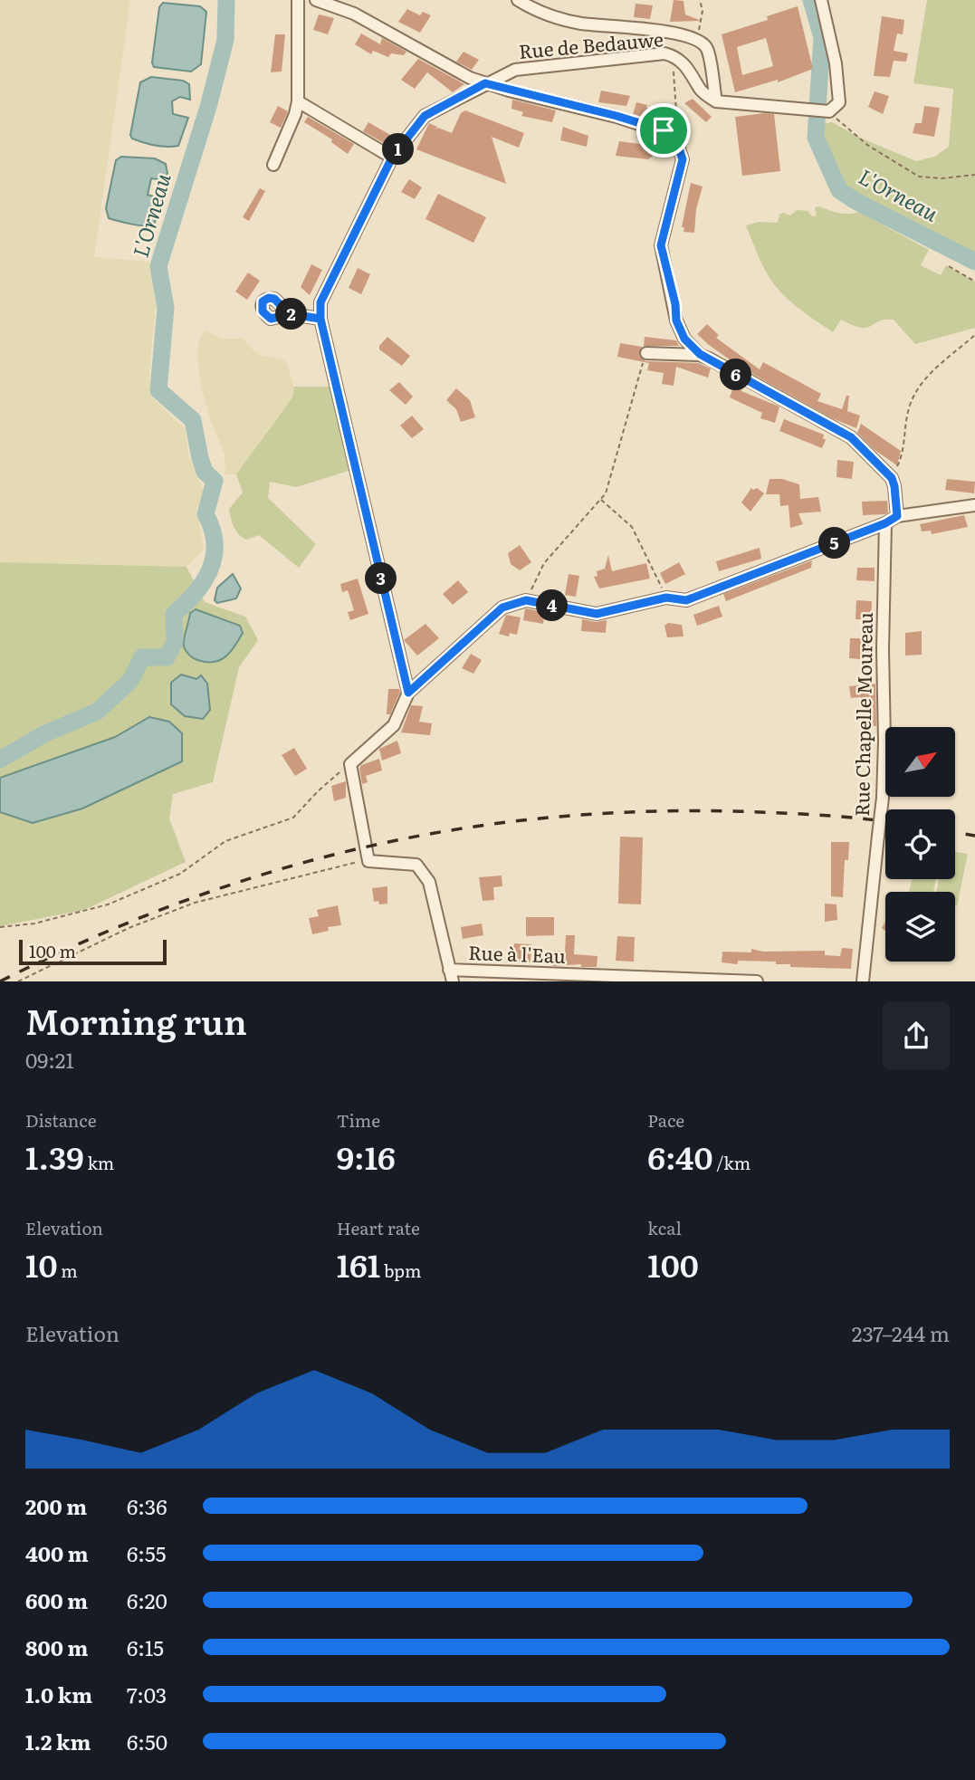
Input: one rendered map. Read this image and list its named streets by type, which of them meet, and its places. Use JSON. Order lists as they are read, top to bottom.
{
  "streets": {
    "street": ["Rue de Bedauwe", "Rue Chapelle Moureau", "Rue à l'Eau"]
  },
  "water": ["L'Orneau"],
  "scale_bar": "100 m",
  "north": "top right",
  "page": {
    "pins": [
      "1",
      "2",
      "6",
      "5",
      "3",
      "4"
    ],
    "scale": "100 m",
    "heading": ["Morning run", "09:21"],
    "stats": [
      ["Distance", "1.39 km"],
      ["Time", "9:16"],
      ["Pace", "6:40 /km"],
      ["Elevation", "10 m"],
      ["Heart rate", "161 bpm"],
      ["kcal", "100"]
    ],
    "chart": ["Elevation", "237–244 m"],
    "list": [
      {
        "name": "200 m",
        "note": "6:36"
      },
      {
        "name": "400 m",
        "note": "6:55"
      },
      {
        "name": "600 m",
        "note": "6:20"
      },
      {
        "name": "800 m",
        "note": "6:15"
      },
      {
        "name": "1.0 km",
        "note": "7:03"
      },
      {
        "name": "1.2 km",
        "note": "6:50"
      }
    ]
  }
}
